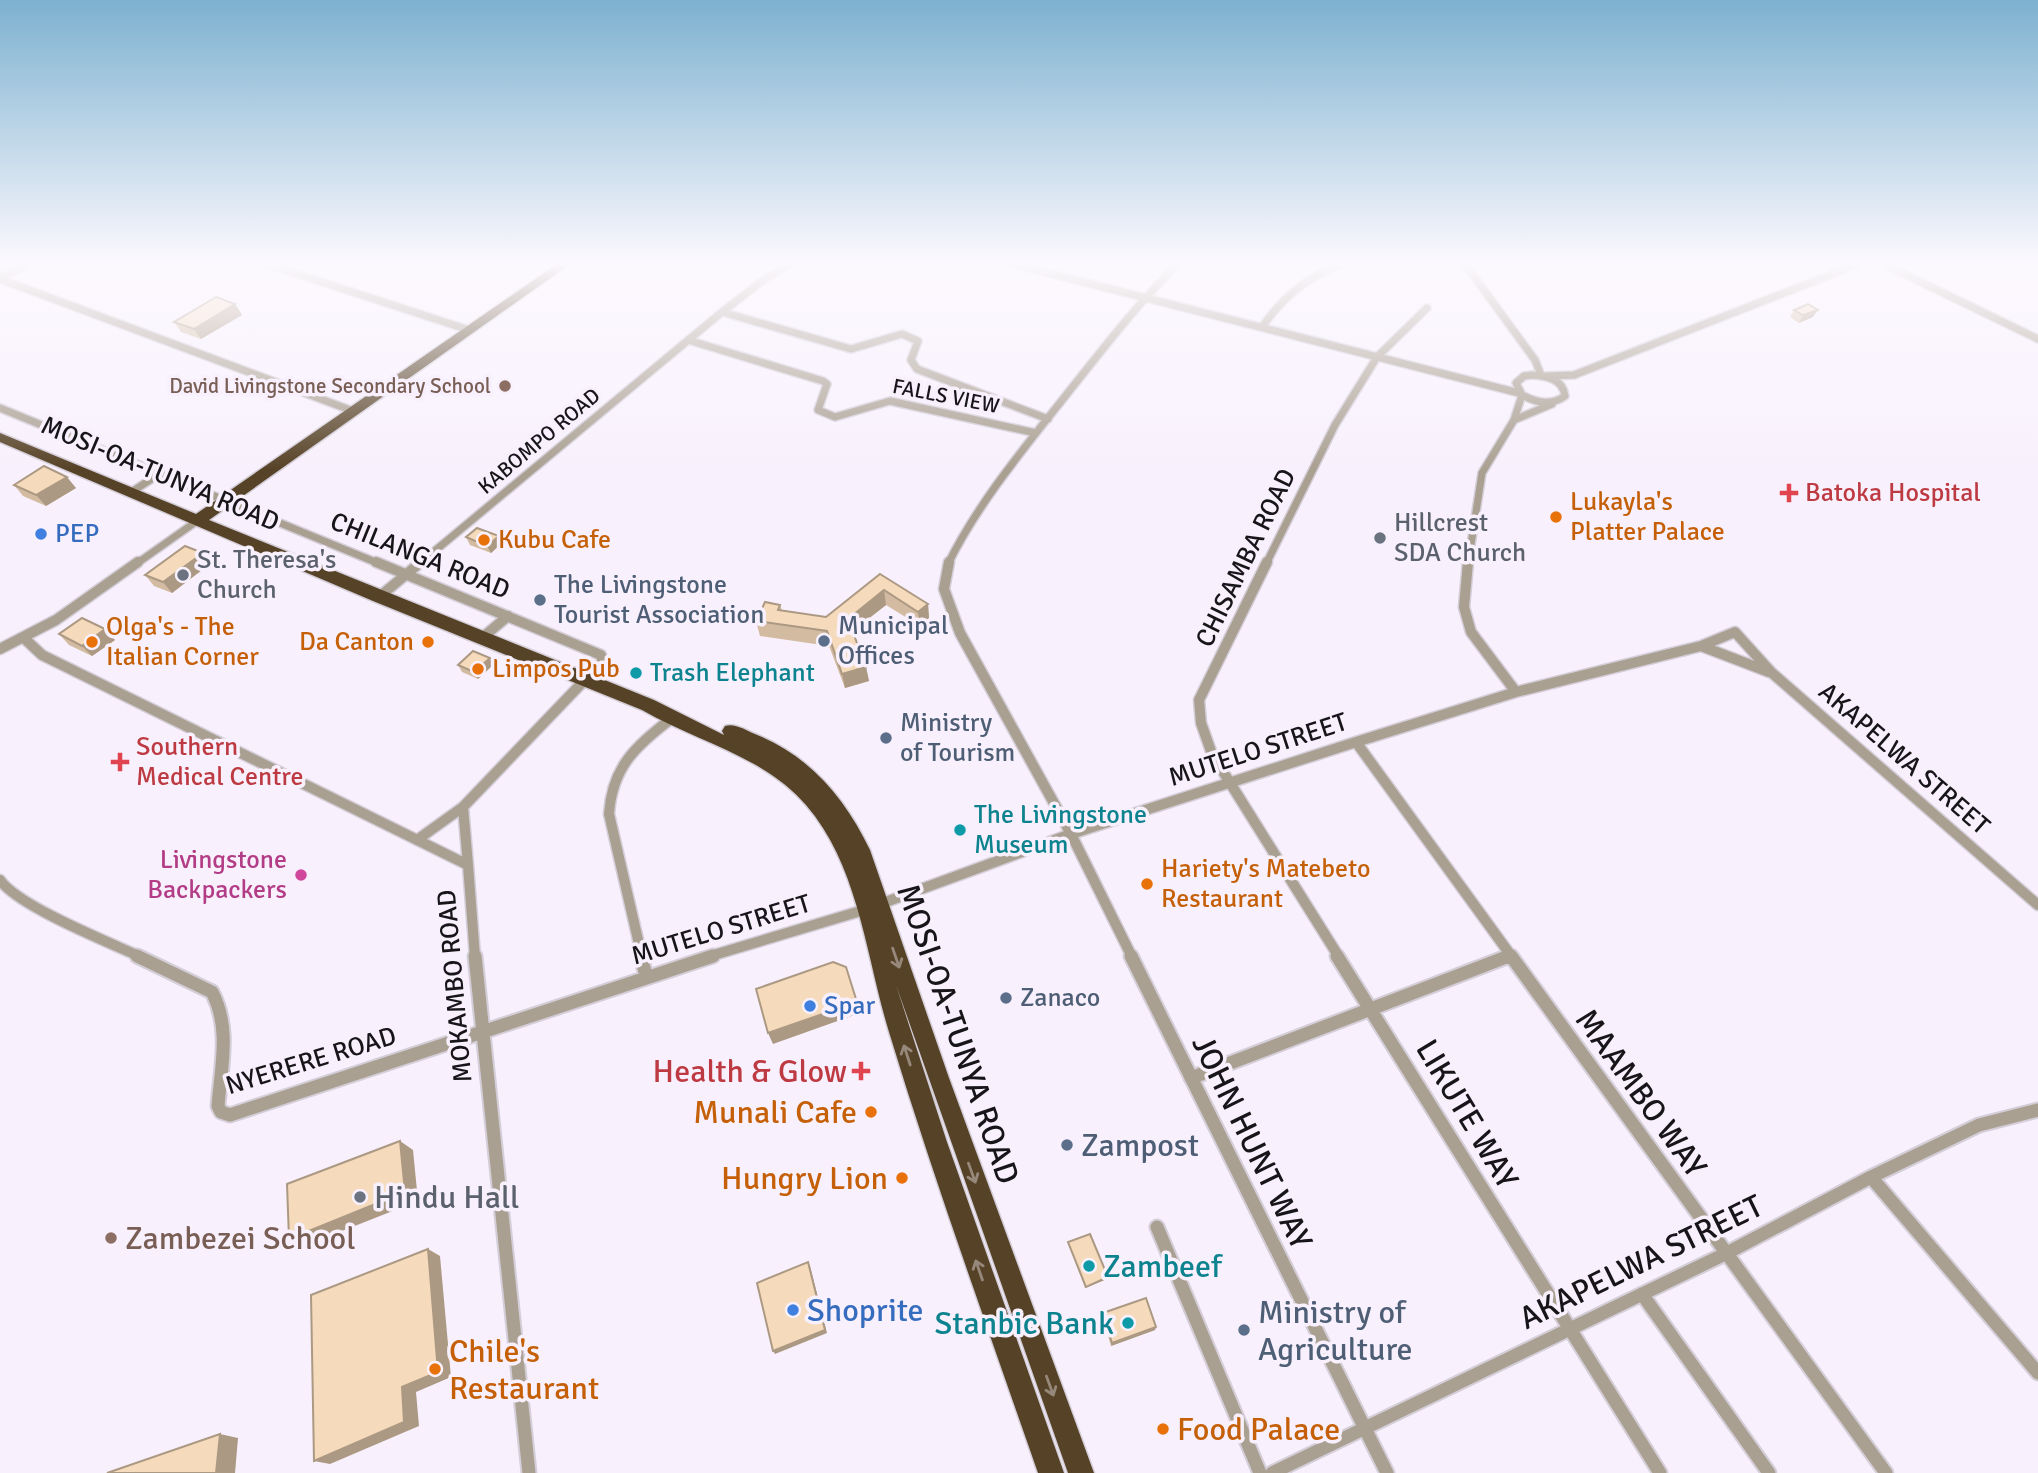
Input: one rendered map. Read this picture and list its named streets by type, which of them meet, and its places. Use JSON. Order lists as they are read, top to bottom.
{
  "streets": {
    "highway": ["MOSI-OA-TUNYA ROAD"],
    "street": [
      "FALLS VIEW",
      "KABOMPO ROAD",
      "CHILANGA ROAD",
      "CHISAMBA ROAD",
      "MUTELO STREET",
      "AKAPELWA STREET",
      "MOKAMBO ROAD",
      "NYERERE ROAD",
      "MAAMBO WAY",
      "LIKUTE WAY",
      "JOHN HUNT WAY"
    ]
  },
  "crossings": [
    ["FALLS VIEW", "KABOMPO ROAD"],
    ["FALLS VIEW", "JOHN HUNT WAY"],
    ["KABOMPO ROAD", "MOSI-OA-TUNYA ROAD"],
    ["KABOMPO ROAD", "CHILANGA ROAD"],
    ["MOSI-OA-TUNYA ROAD", "CHILANGA ROAD"],
    ["MOSI-OA-TUNYA ROAD", "MUTELO STREET"],
    ["CHILANGA ROAD", "MOKAMBO ROAD"],
    ["CHISAMBA ROAD", "MUTELO STREET"],
    ["CHISAMBA ROAD", "LIKUTE WAY"],
    ["MUTELO STREET", "AKAPELWA STREET"],
    ["MUTELO STREET", "MOKAMBO ROAD"],
    ["MUTELO STREET", "NYERERE ROAD"],
    ["MUTELO STREET", "MAAMBO WAY"],
    ["MUTELO STREET", "LIKUTE WAY"],
    ["MUTELO STREET", "JOHN HUNT WAY"],
    ["AKAPELWA STREET", "MAAMBO WAY"],
    ["AKAPELWA STREET", "LIKUTE WAY"],
    ["AKAPELWA STREET", "JOHN HUNT WAY"],
    ["MOKAMBO ROAD", "NYERERE ROAD"]
  ],
  "places": {
    "other": [
      "David Livingstone Secondary School",
      "Lukayla's Platter Palace",
      "PEP",
      "Hillcrest SDA Church",
      "Kubu Cafe",
      "St. Theresa's Church",
      "The Livingstone Tourist Association",
      "Municipal Offices",
      "Olga's - The Italian Corner",
      "Da Canton",
      "Limpos Pub",
      "Trash Elephant",
      "Ministry of Tourism",
      "The Livingstone Museum",
      "Livingstone Backpackers",
      "Hariety's Matebeto Restaurant",
      "Zanaco",
      "Spar",
      "Munali Cafe",
      "Zampost",
      "Hungry Lion",
      "Hindu Hall",
      "Zambezei School",
      "Zambeef",
      "Shoprite",
      "Stanbic Bank",
      "Ministry of Agriculture",
      "Chile's Restaurant",
      "Food Palace"
    ],
    "health": ["Batoka Hospital", "Southern Medical Centre", "Health & Glow"]
  }
}
